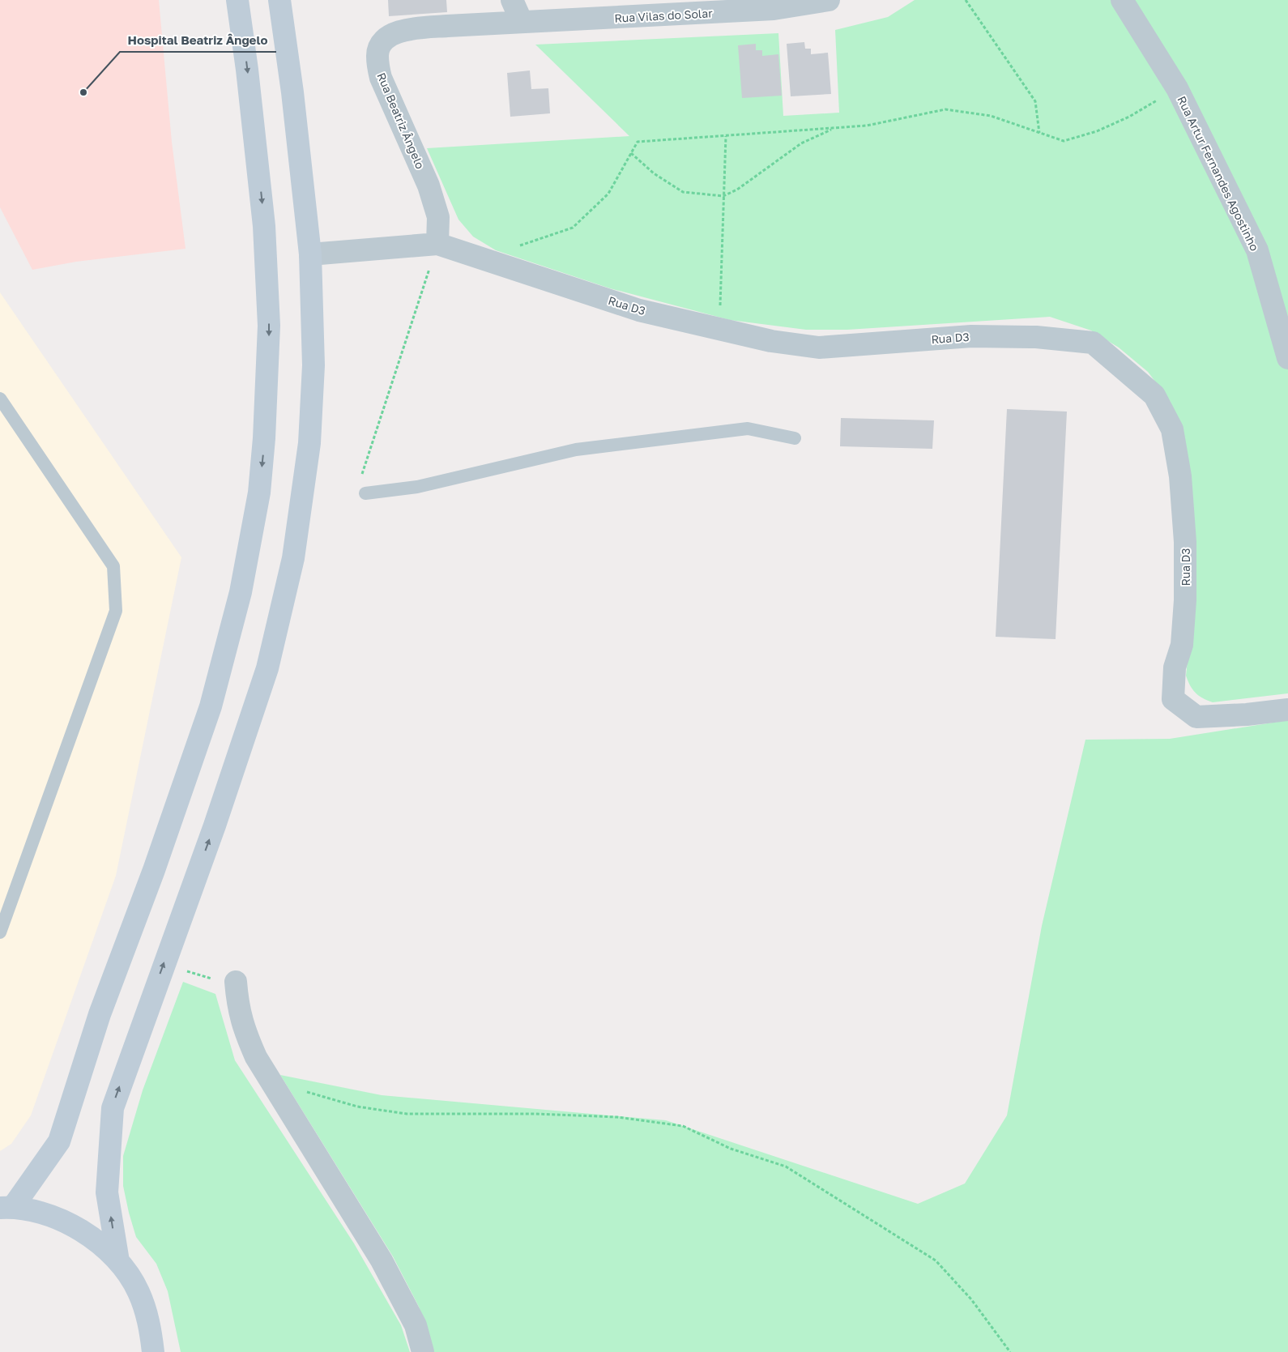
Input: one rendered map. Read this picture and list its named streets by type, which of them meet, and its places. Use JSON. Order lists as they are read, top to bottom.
{
  "streets": {
    "street": [
      "Rua Vilas do Solar",
      "Rua Beatriz Ângelo",
      "Rua Artur Fernandes Agostinho",
      "Rua D3"
    ]
  },
  "crossings": [
    ["Rua Vilas do Solar", "Rua Beatriz Ângelo"],
    ["Rua Beatriz Ângelo", "Rua D3"]
  ],
  "places": ["Hospital Beatriz Ângelo"]
}
